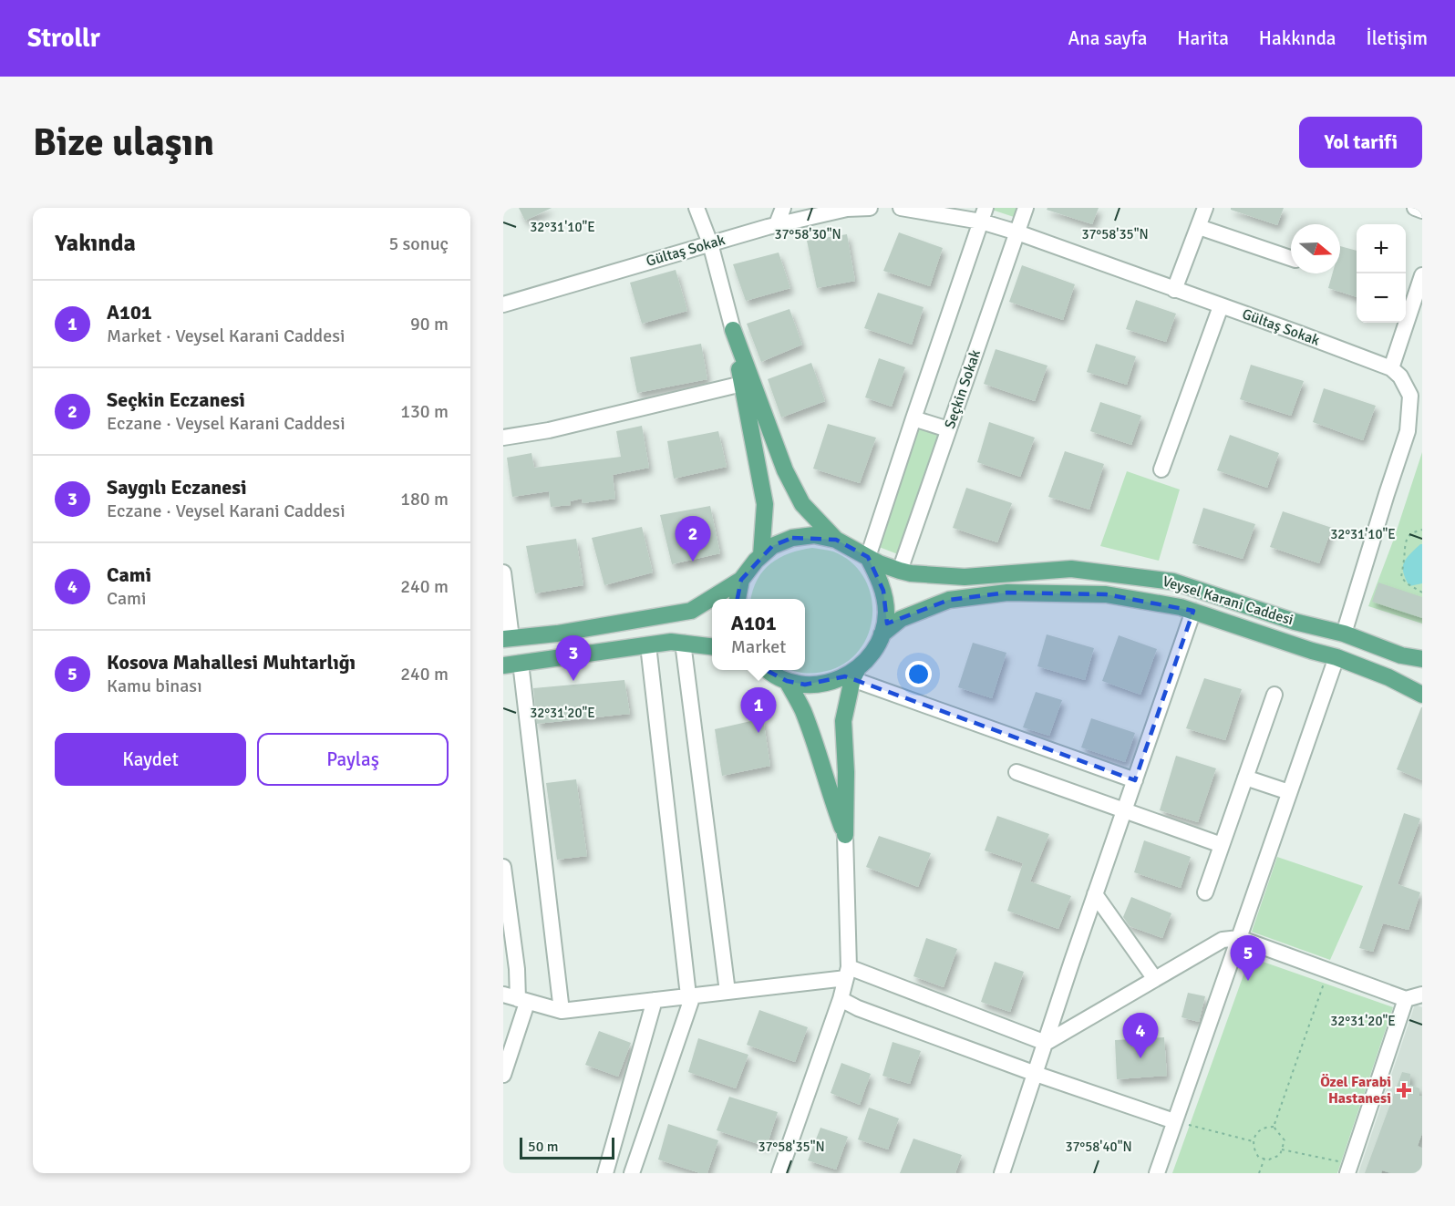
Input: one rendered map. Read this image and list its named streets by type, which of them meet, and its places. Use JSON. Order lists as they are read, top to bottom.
{
  "streets": {
    "main road": ["Veysel Karani Caddesi"],
    "street": ["Gültaş Sokak", "Seçkin Sokak"]
  },
  "crossings": [
    ["Gültaş Sokak", "Seçkin Sokak"],
    ["Seçkin Sokak", "Veysel Karani Caddesi"]
  ],
  "places": {
    "health": ["Özel Farabi Hastanesi"]
  },
  "scale_bar": "50 m",
  "north": "right",
  "page": {
    "header": "Strollr",
    "nav": [
      "Ana sayfa",
      "Harita",
      "Hakkında",
      "İletişim"
    ],
    "buttons": [
      "Yol tarifi",
      ["Kaydet", "Paylaş"]
    ],
    "title": "Bize ulaşın",
    "heading": ["Yakında", "5 sonuç"],
    "map_buttons": ["+", "−"],
    "list": [
      {
        "mark": "1",
        "name": "A101",
        "note": "Market · Veysel Karani Caddesi",
        "value": "90 m"
      },
      {
        "mark": "2",
        "name": "Seçkin Eczanesi",
        "note": "Eczane · Veysel Karani Caddesi",
        "value": "130 m"
      },
      {
        "mark": "3",
        "name": "Saygılı Eczanesi",
        "note": "Eczane · Veysel Karani Caddesi",
        "value": "180 m"
      },
      {
        "mark": "4",
        "name": "Cami",
        "note": "Cami",
        "value": "240 m"
      },
      {
        "mark": "5",
        "name": "Kosova Mahallesi Muhtarlığı",
        "note": "Kamu binası",
        "value": "240 m"
      }
    ],
    "pins": [
      "2",
      "3",
      "1",
      "5",
      "4"
    ],
    "popup": ["A101", "Market"],
    "scale": "50 m"
  },
  "coordinates": [
    "32°31'10\"E",
    "37°58'30\"N",
    "37°58'35\"N",
    "32°31'20\"E",
    "37°58'40\"N"
  ]
}
